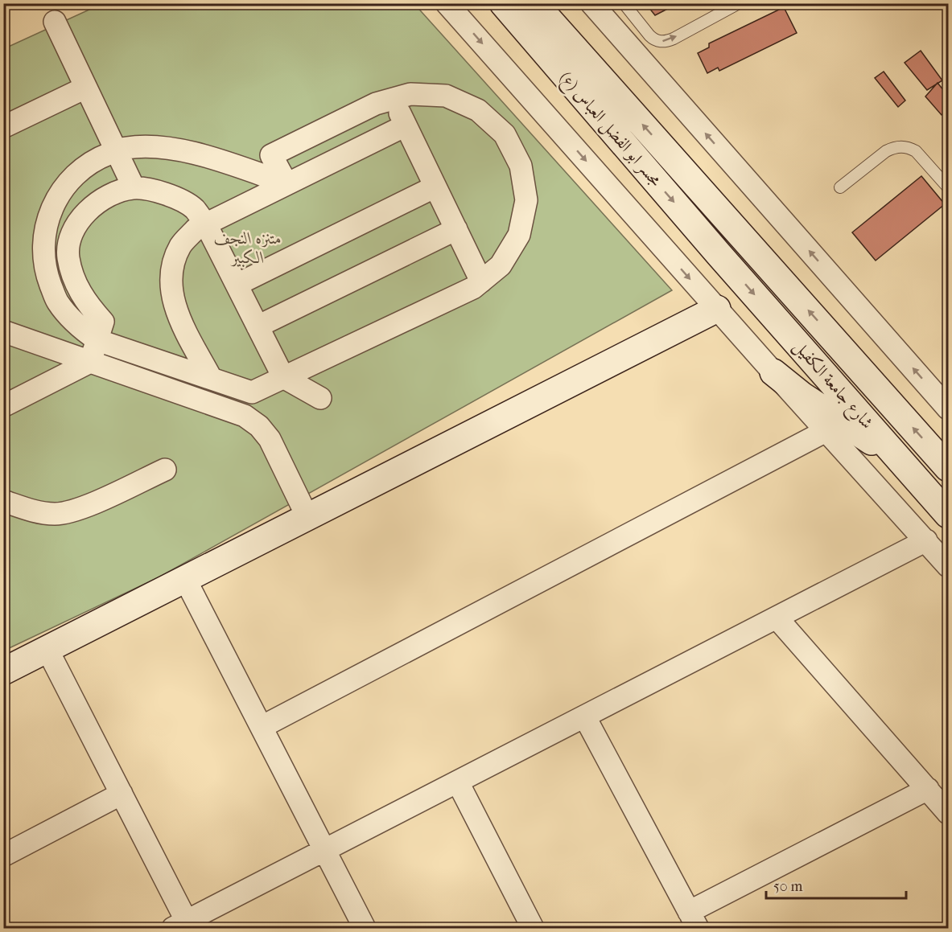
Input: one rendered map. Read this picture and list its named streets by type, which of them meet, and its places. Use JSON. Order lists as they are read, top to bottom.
{
  "streets": {
    "main road": ["مجسر ابو الفضل العباس (ع)", "شارع جامعة الكفيل"]
  },
  "crossings": [
    ["مجسر ابو الفضل العباس (ع)", "شارع جامعة الكفيل"]
  ],
  "parks": ["متنزه النجف الكبير"],
  "scale_bar": "50 m"
}
